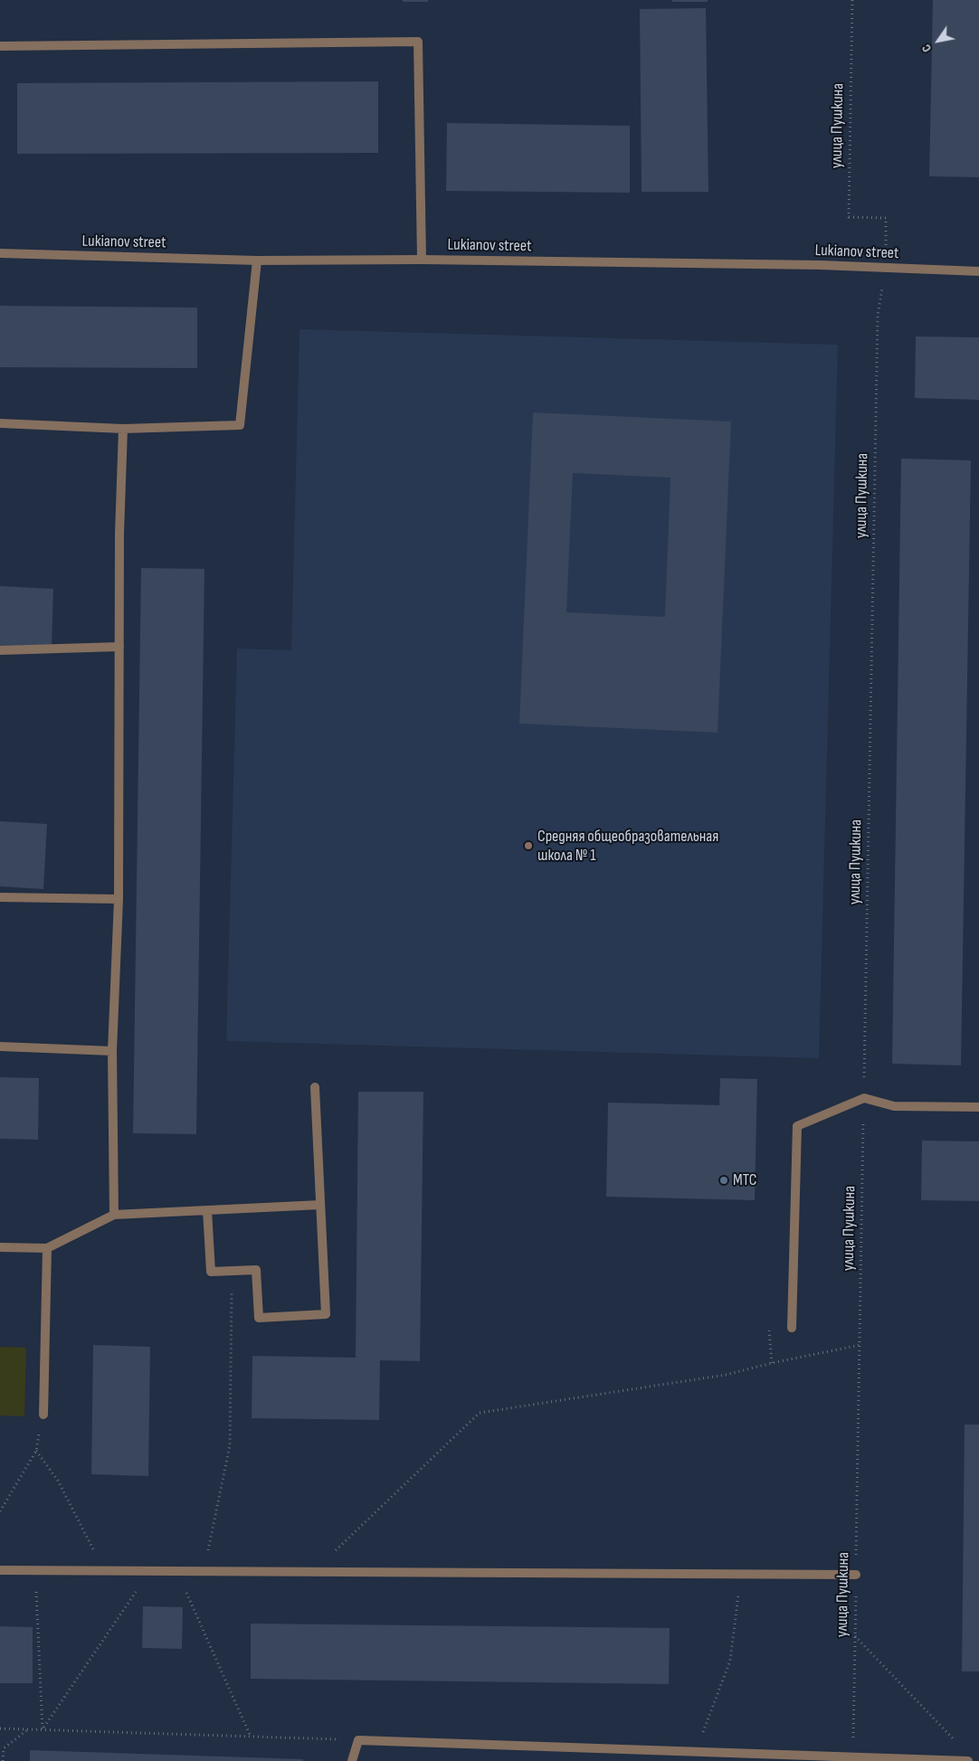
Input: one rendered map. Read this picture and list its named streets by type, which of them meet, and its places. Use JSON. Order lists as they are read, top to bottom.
{
  "streets": {
    "street": ["Lukianov street"],
    "path": ["улица Пушкина"]
  },
  "crossings": [
    ["улица Пушкина", "Lukianov street"]
  ],
  "places": ["Средняя общеобразовательная школа № 1", "МТС"],
  "north": "bottom left"
}
